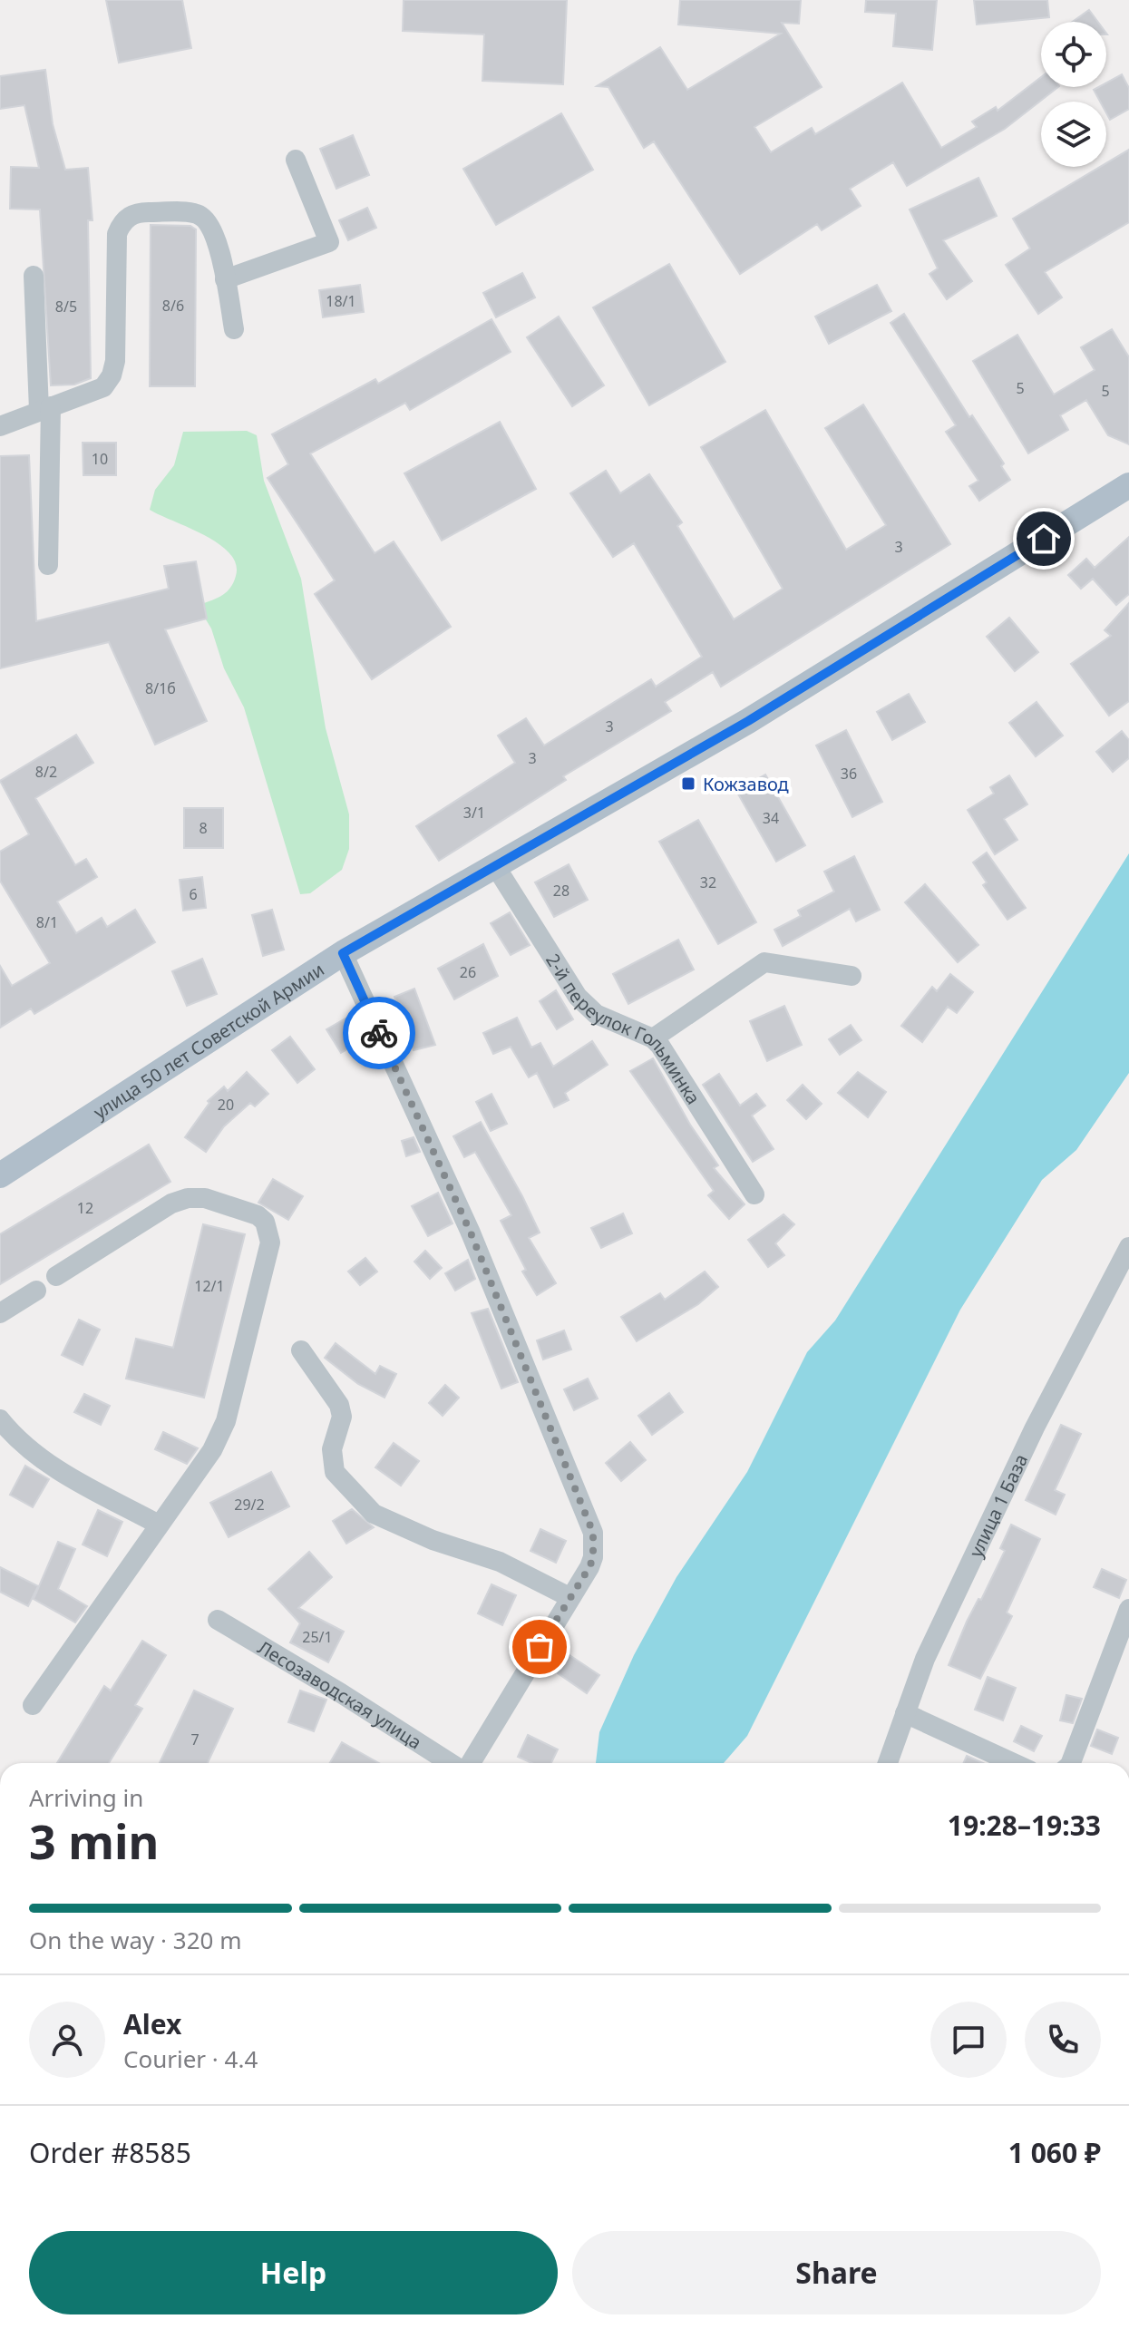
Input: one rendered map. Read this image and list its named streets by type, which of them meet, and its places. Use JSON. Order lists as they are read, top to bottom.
{
  "streets": {
    "main road": ["улица 50 лет Советской Армии"],
    "street": ["2-й переулок Гольминка", "улица 1 База", "Лесозаводская улица"]
  },
  "crossings": [
    ["2-й переулок Гольминка", "улица 50 лет Советской Армии"]
  ],
  "places": {
    "transit": ["Кожзавод"]
  },
  "house_numbers": [
    "18/1",
    "8/6",
    "8/5",
    "5",
    "5",
    "10",
    "3",
    "8/1б",
    "3",
    "3",
    "8/2",
    "36",
    "3/1",
    "34",
    "8",
    "32",
    "28",
    "6",
    "8/1",
    "26",
    "20",
    "12",
    "12/1",
    "29/2",
    "25/1",
    "7"
  ],
  "page": {
    "heading": ["3 min", "Arriving in", "19:28–19:33"],
    "panel": [
      "Alex",
      "Courier · 4.4",
      "Order #8585",
      "1 060 ₽"
    ],
    "bar": "On the way · 320 m",
    "buttons": ["Help", "Share"]
  }
}
